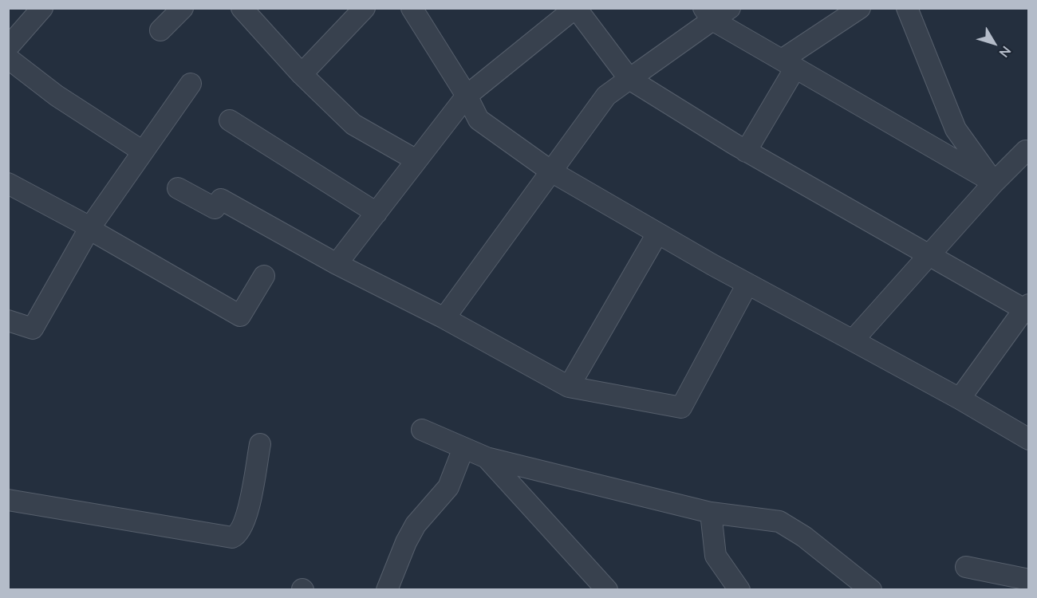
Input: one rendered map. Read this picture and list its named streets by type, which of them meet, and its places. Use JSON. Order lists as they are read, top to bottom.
{
  "north": "bottom right"
}
